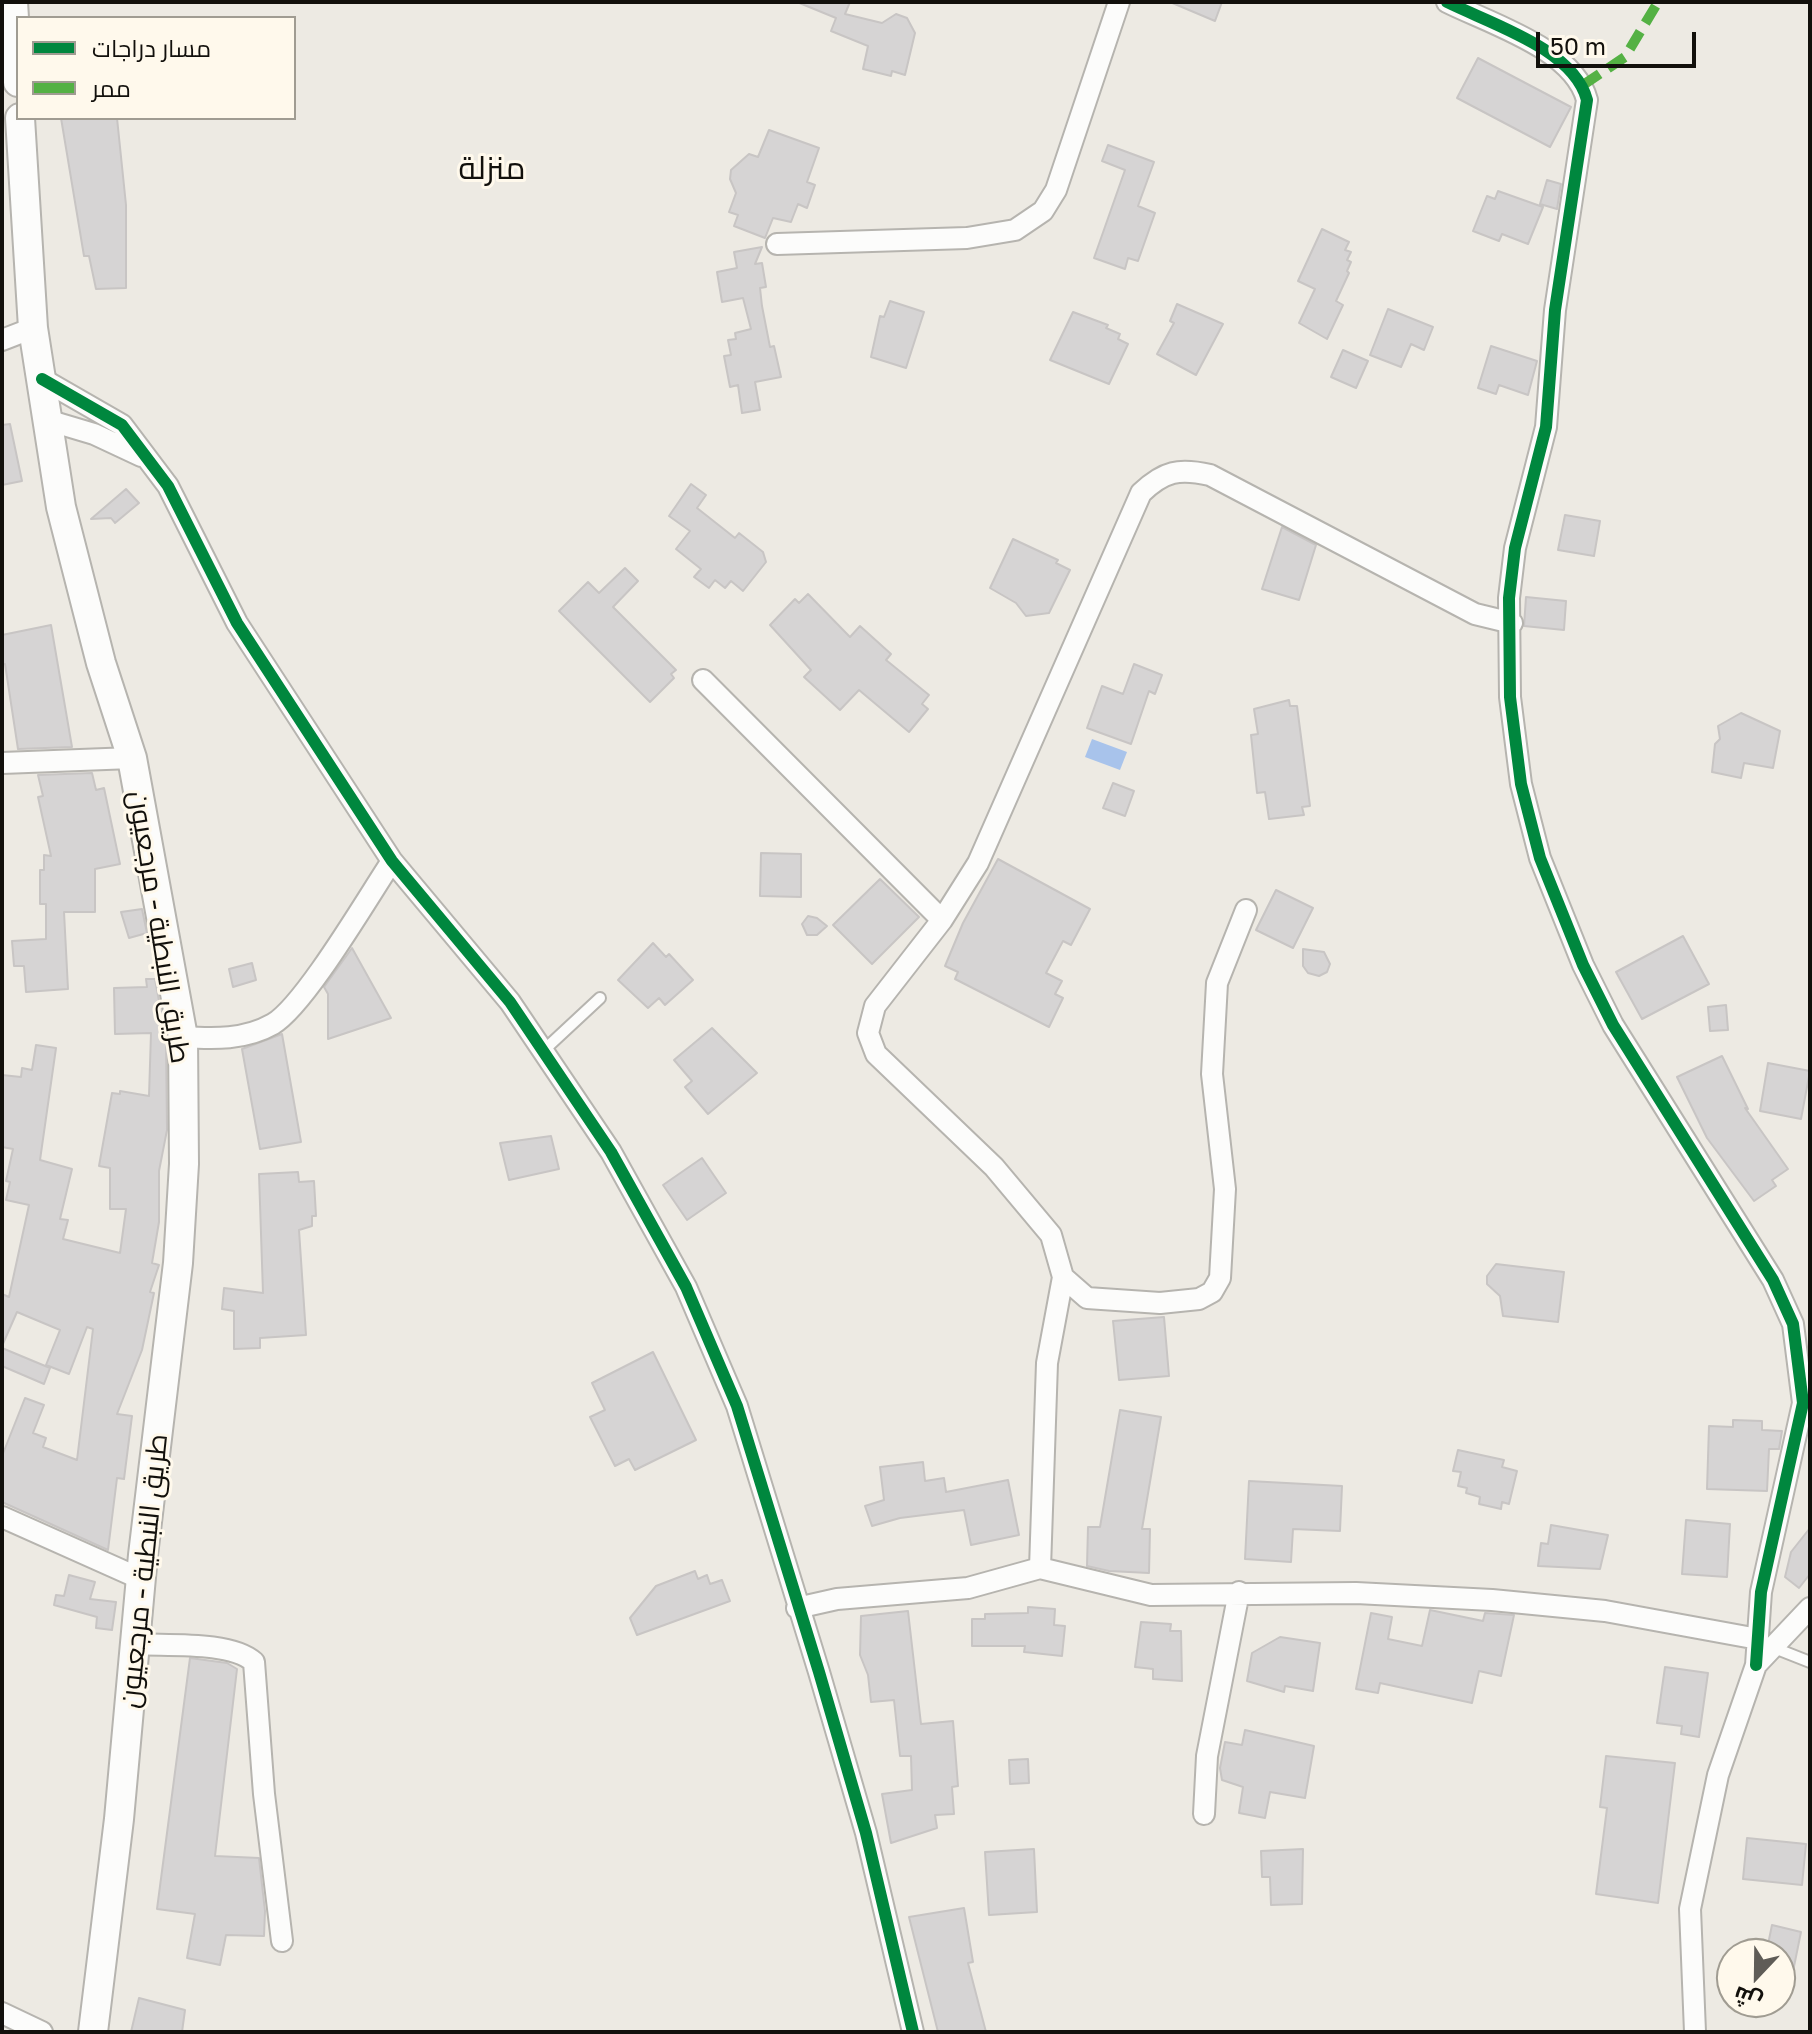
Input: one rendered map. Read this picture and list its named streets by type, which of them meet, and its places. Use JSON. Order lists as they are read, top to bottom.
{
  "streets": {
    "main road": ["طريق النبطية - مرجعيون"]
  },
  "districts": ["منزلة"],
  "legend": ["مسار دراجات", "ممر"],
  "scale_bar": "50 m",
  "north": "bottom"
}
